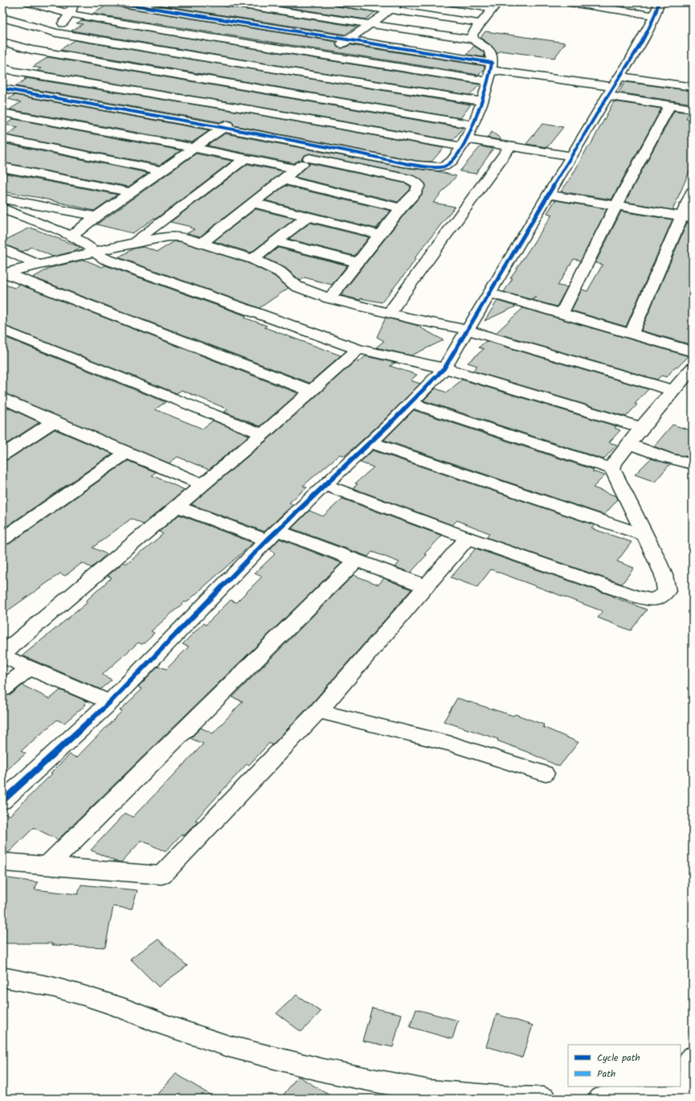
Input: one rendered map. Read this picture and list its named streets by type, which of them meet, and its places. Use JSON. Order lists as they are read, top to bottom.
{
  "legend": ["Cycle path", "Path"]
}
